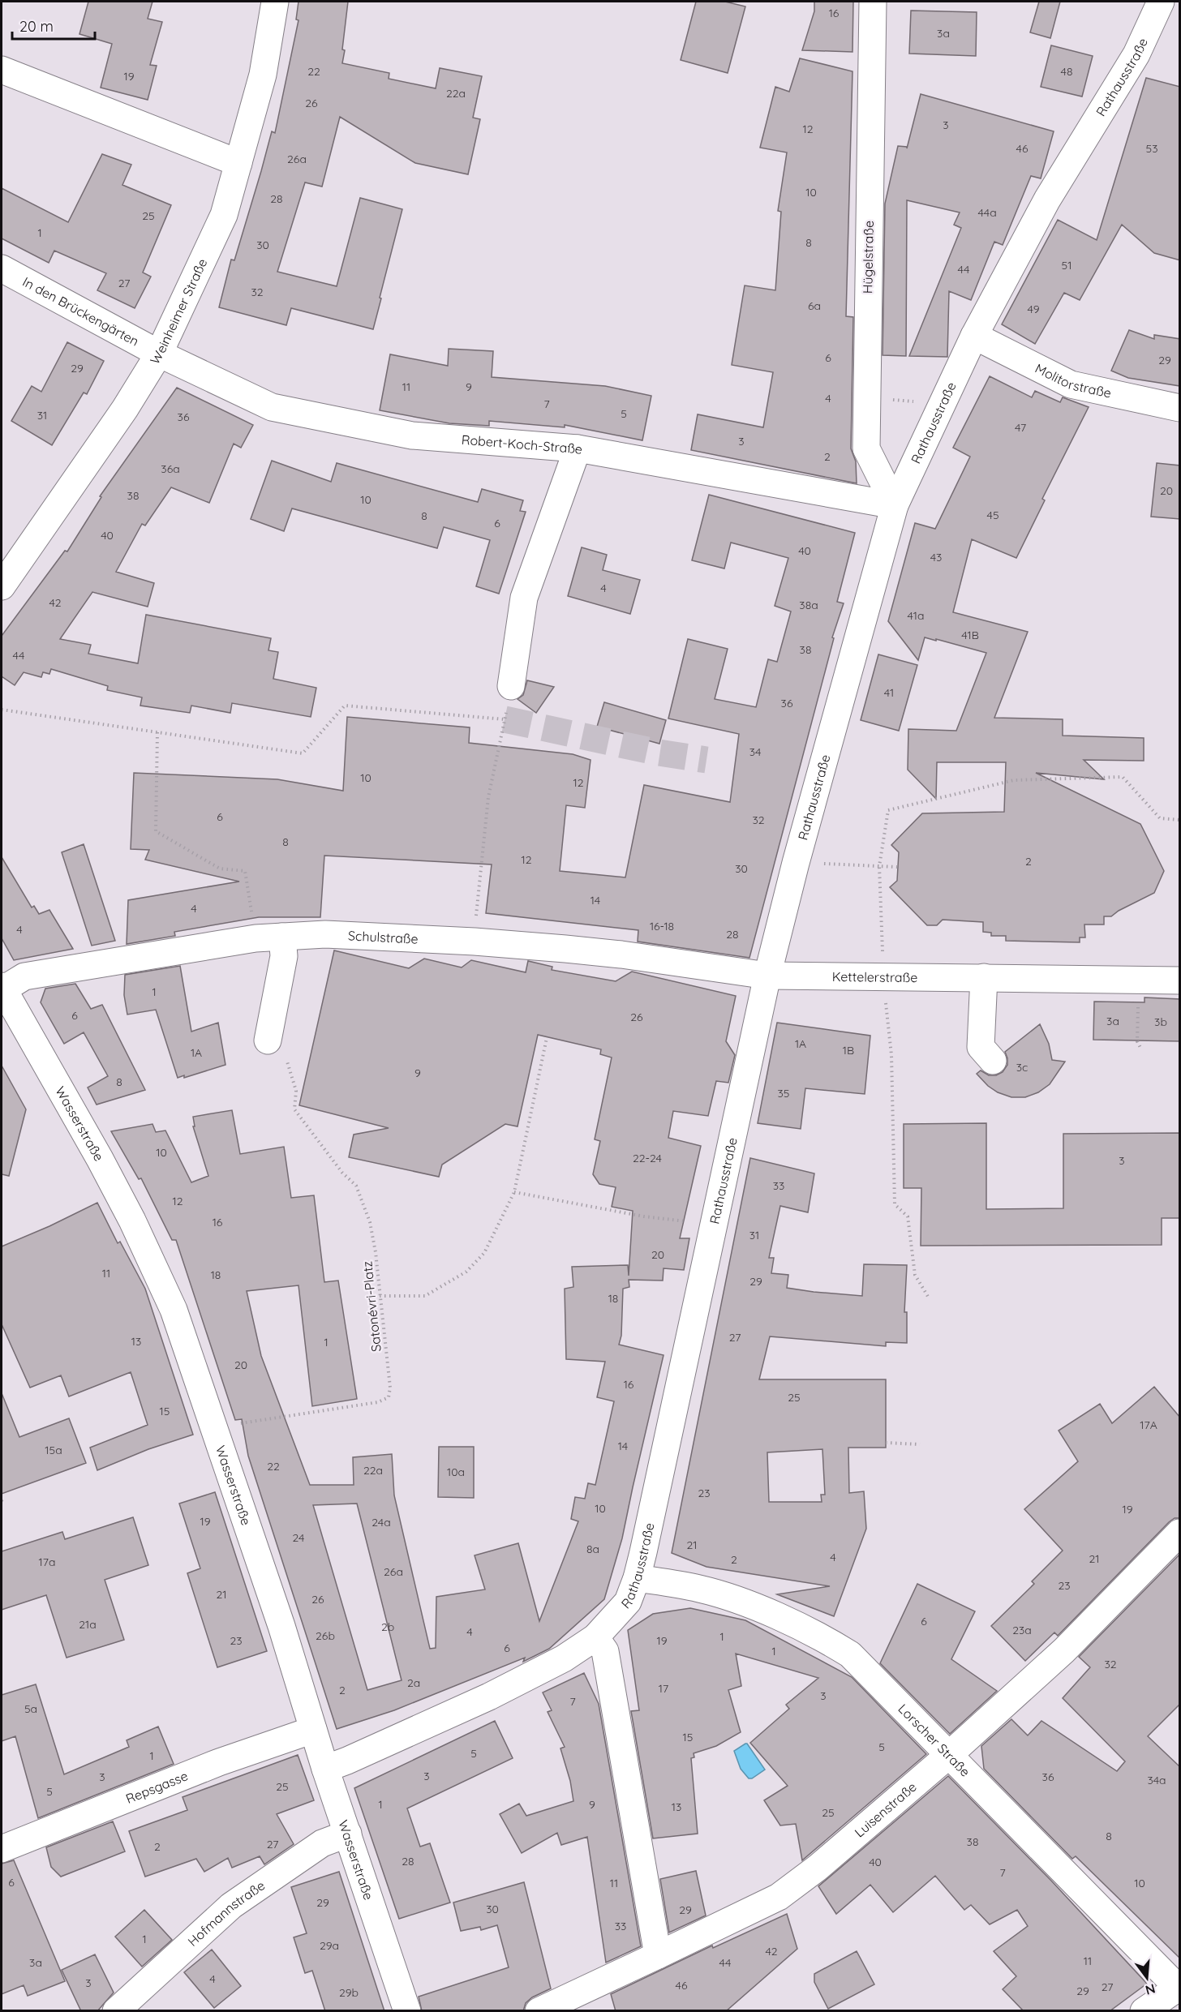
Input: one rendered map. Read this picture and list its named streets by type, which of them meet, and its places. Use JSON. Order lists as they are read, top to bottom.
{
  "streets": {
    "street": [
      "Rathausstraße",
      "Hügelstraße",
      "In den Brückengärten",
      "Weinheimer Straße",
      "Molitorstraße",
      "Robert-Koch-Straße",
      "Schulstraße",
      "Kettelerstraße",
      "Wasserstraße",
      "Lorscher Straße",
      "Repsgasse",
      "Luisenstraße",
      "Hofmannstraße"
    ],
    "path": ["Satonévri-Platz"]
  },
  "crossings": [
    ["Rathausstraße", "Hügelstraße"],
    ["Rathausstraße", "Molitorstraße"],
    ["Rathausstraße", "Robert-Koch-Straße"],
    ["Rathausstraße", "Schulstraße"],
    ["Rathausstraße", "Kettelerstraße"],
    ["Rathausstraße", "Wasserstraße"],
    ["Rathausstraße", "Lorscher Straße"],
    ["Hügelstraße", "Robert-Koch-Straße"],
    ["In den Brückengärten", "Weinheimer Straße"],
    ["In den Brückengärten", "Robert-Koch-Straße"],
    ["Weinheimer Straße", "Robert-Koch-Straße"],
    ["Schulstraße", "Kettelerstraße"],
    ["Schulstraße", "Wasserstraße"],
    ["Wasserstraße", "Satonévri-Platz"],
    ["Wasserstraße", "Repsgasse"],
    ["Wasserstraße", "Hofmannstraße"],
    ["Lorscher Straße", "Luisenstraße"]
  ],
  "house_numbers": [
    "16",
    "3a",
    "22",
    "48",
    "19",
    "22a",
    "26",
    "3",
    "12",
    "46",
    "53",
    "26a",
    "10",
    "28",
    "44a",
    "25",
    "1",
    "8",
    "30",
    "51",
    "44",
    "27",
    "32",
    "6a",
    "49",
    "6",
    "29",
    "29",
    "11",
    "9",
    "4",
    "7",
    "5",
    "31",
    "36",
    "47",
    "3",
    "2",
    "36a",
    "20",
    "38",
    "10",
    "45",
    "8",
    "6",
    "40",
    "40",
    "43",
    "4",
    "42",
    "38a",
    "41a",
    "41B",
    "38",
    "44",
    "41",
    "36",
    "34",
    "10",
    "12",
    "6",
    "32",
    "8",
    "12",
    "2",
    "30",
    "14",
    "4",
    "16-18",
    "4",
    "28",
    "1",
    "6",
    "26",
    "3a",
    "3b",
    "1A",
    "1B",
    "1A",
    "3c",
    "9",
    "8",
    "35",
    "10",
    "22-24",
    "3",
    "33",
    "12",
    "16",
    "31",
    "20",
    "11",
    "18",
    "29",
    "18",
    "27",
    "13",
    "1",
    "20",
    "16",
    "25",
    "15",
    "17A",
    "14",
    "15a",
    "22",
    "22a",
    "10a",
    "23",
    "10",
    "19",
    "19",
    "24a",
    "24",
    "21",
    "8a",
    "4",
    "21",
    "2",
    "17a",
    "26a",
    "23",
    "21",
    "26",
    "6",
    "21a",
    "2b",
    "23a",
    "4",
    "26b",
    "1",
    "23",
    "19",
    "6",
    "1",
    "32",
    "2a",
    "17",
    "2",
    "3",
    "7",
    "5a",
    "15",
    "5",
    "5",
    "1",
    "3",
    "3",
    "36",
    "34a",
    "25",
    "5",
    "1",
    "9",
    "13",
    "25",
    "8",
    "38",
    "27",
    "2",
    "28",
    "40",
    "7",
    "6",
    "11",
    "10",
    "29",
    "30",
    "29",
    "33",
    "1",
    "29a",
    "42",
    "11",
    "3a",
    "44",
    "4",
    "3",
    "46",
    "27",
    "29",
    "29b"
  ],
  "scale_bar": "20 m",
  "north": "bottom"
}
